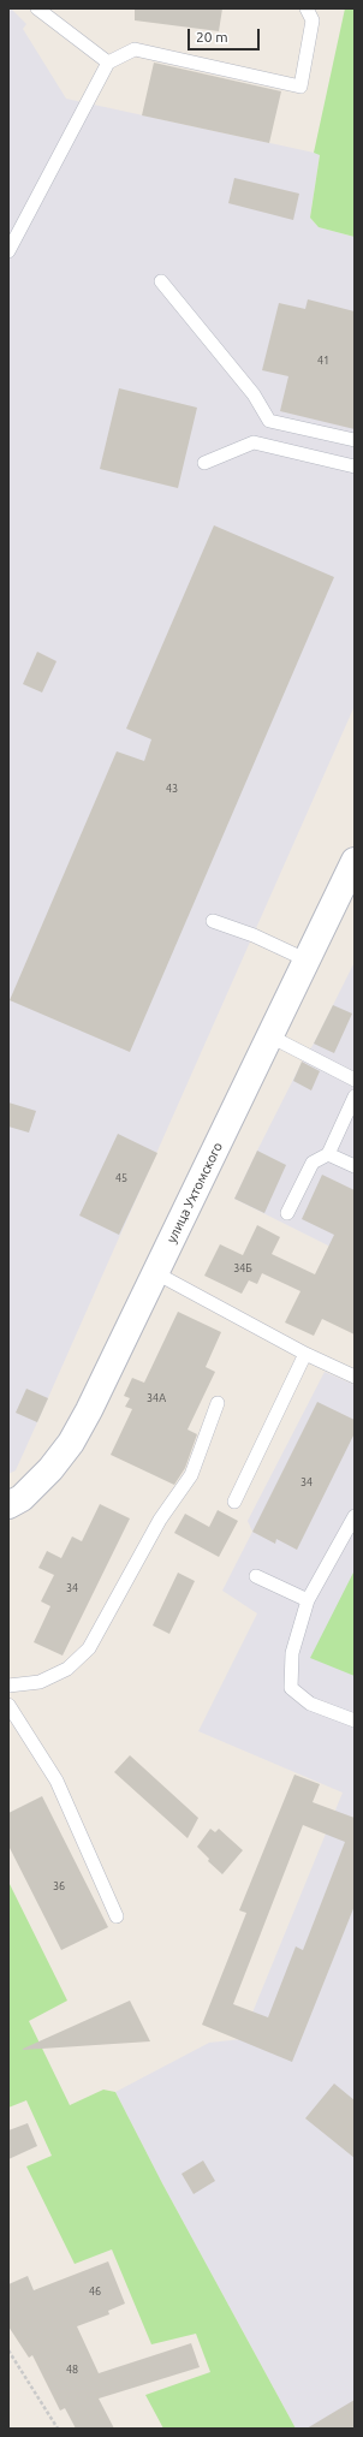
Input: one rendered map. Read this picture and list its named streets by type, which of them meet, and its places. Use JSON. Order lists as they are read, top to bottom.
{
  "streets": {
    "street": ["улица Ухтомского"]
  },
  "house_numbers": [
    "41",
    "43",
    "45",
    "34Б",
    "34А",
    "34",
    "34",
    "36",
    "46",
    "48"
  ],
  "scale_bar": "20 m"
}
